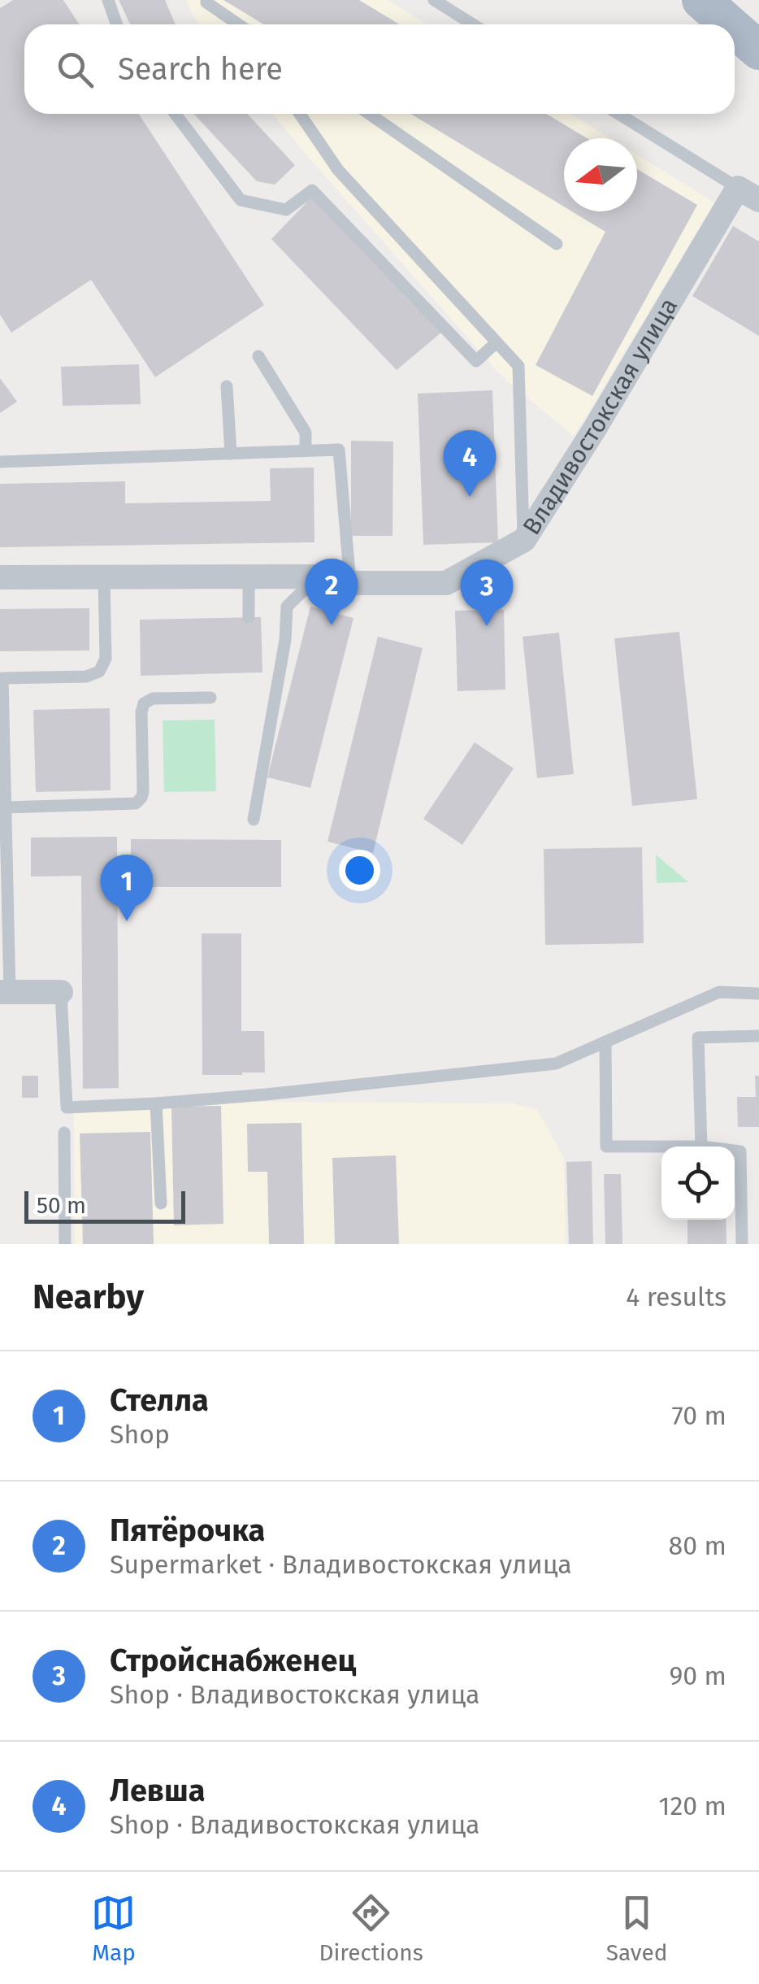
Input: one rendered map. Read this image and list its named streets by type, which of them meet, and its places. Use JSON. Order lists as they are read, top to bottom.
{
  "streets": {
    "street": ["Владивостокская улица"]
  },
  "scale_bar": "50 m",
  "north": "left",
  "page": {
    "search": "Search here",
    "pins": [
      "4",
      "2",
      "3",
      "1"
    ],
    "scale": "50 m",
    "heading": ["Nearby", "4 results"],
    "list": [
      {
        "mark": "1",
        "name": "Стелла",
        "note": "Shop",
        "value": "70 m"
      },
      {
        "mark": "2",
        "name": "Пятёрочка",
        "note": "Supermarket · Владивостокская улица",
        "value": "80 m"
      },
      {
        "mark": "3",
        "name": "Стройснабженец",
        "note": "Shop · Владивостокская улица",
        "value": "90 m"
      },
      {
        "mark": "4",
        "name": "Левша",
        "note": "Shop · Владивостокская улица",
        "value": "120 m"
      }
    ],
    "nav": ["Map", "Directions", "Saved"]
  }
}
